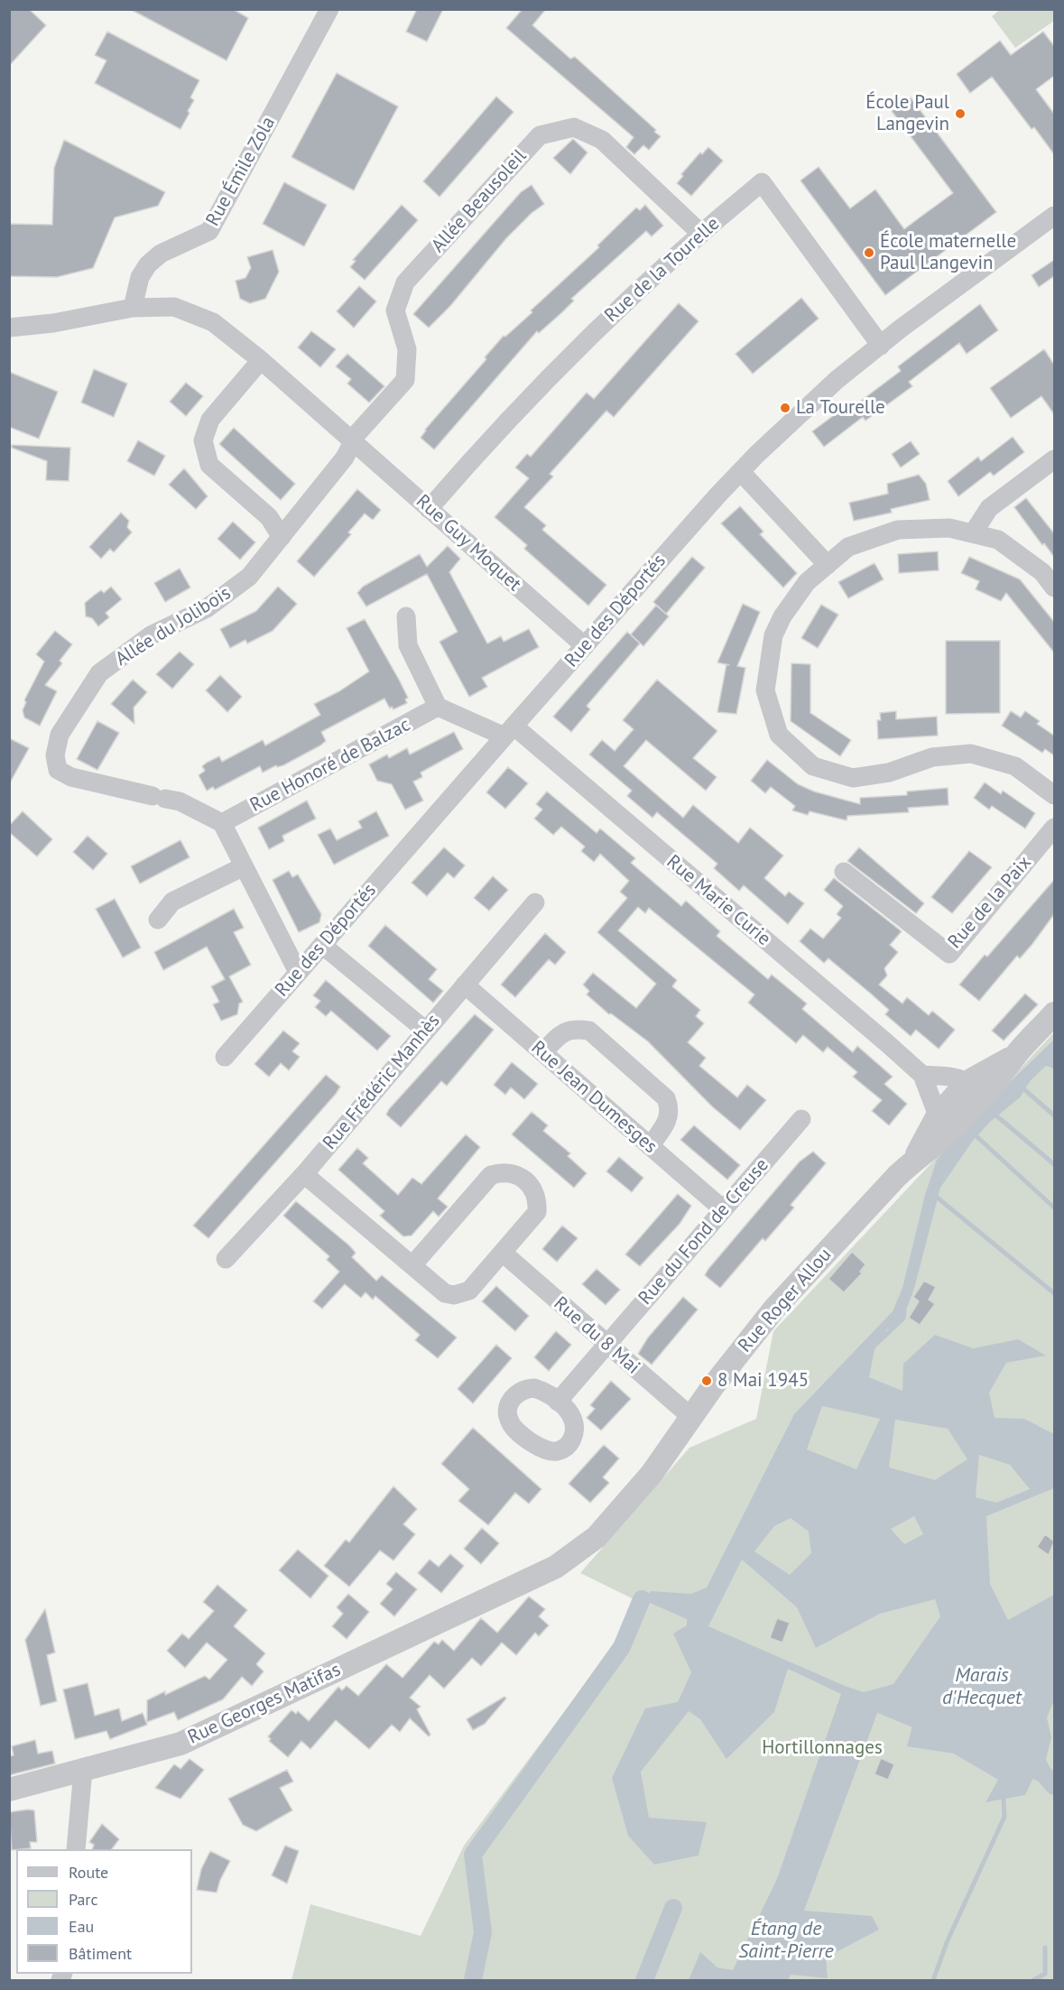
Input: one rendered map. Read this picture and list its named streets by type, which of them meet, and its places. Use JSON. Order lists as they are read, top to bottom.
{
  "streets": {
    "street": [
      "Rue Émile Zola",
      "Allée Beausoleil",
      "Rue de la Tourelle",
      "Rue Guy Moquet",
      "Rue des Déportés",
      "Allée du Jolibois",
      "Rue Honoré de Balzac",
      "Rue Marie Curie",
      "Rue de la Paix",
      "Rue Frédéric Manhès",
      "Rue Jean Dumesges",
      "Rue du Fond de Creuse",
      "Rue Roger Allou",
      "Rue du 8 Mai",
      "Rue Georges Matifas"
    ]
  },
  "crossings": [
    ["Rue Émile Zola", "Rue Guy Moquet"],
    ["Allée Beausoleil", "Rue de la Tourelle"],
    ["Allée Beausoleil", "Rue Guy Moquet"],
    ["Allée Beausoleil", "Allée du Jolibois"],
    ["Rue de la Tourelle", "Rue Guy Moquet"],
    ["Rue de la Tourelle", "Rue des Déportés"],
    ["Rue Guy Moquet", "Rue des Déportés"],
    ["Rue Guy Moquet", "Allée du Jolibois"],
    ["Rue des Déportés", "Rue Marie Curie"],
    ["Allée du Jolibois", "Rue Honoré de Balzac"],
    ["Rue Frédéric Manhès", "Rue Jean Dumesges"],
    ["Rue Jean Dumesges", "Rue du Fond de Creuse"],
    ["Rue du Fond de Creuse", "Rue du 8 Mai"],
    ["Rue Roger Allou", "Rue du 8 Mai"],
    ["Rue Roger Allou", "Rue Georges Matifas"]
  ],
  "water": ["Marais d'Hecquet", "Étang de Saint-Pierre"],
  "parks": ["Hortillonnages"],
  "places": [
    "École Paul Langevin",
    "École maternelle Paul Langevin",
    "La Tourelle",
    "8 Mai 1945"
  ],
  "legend": [
    "Route",
    "Parc",
    "Eau",
    "Bâtiment"
  ]
}
